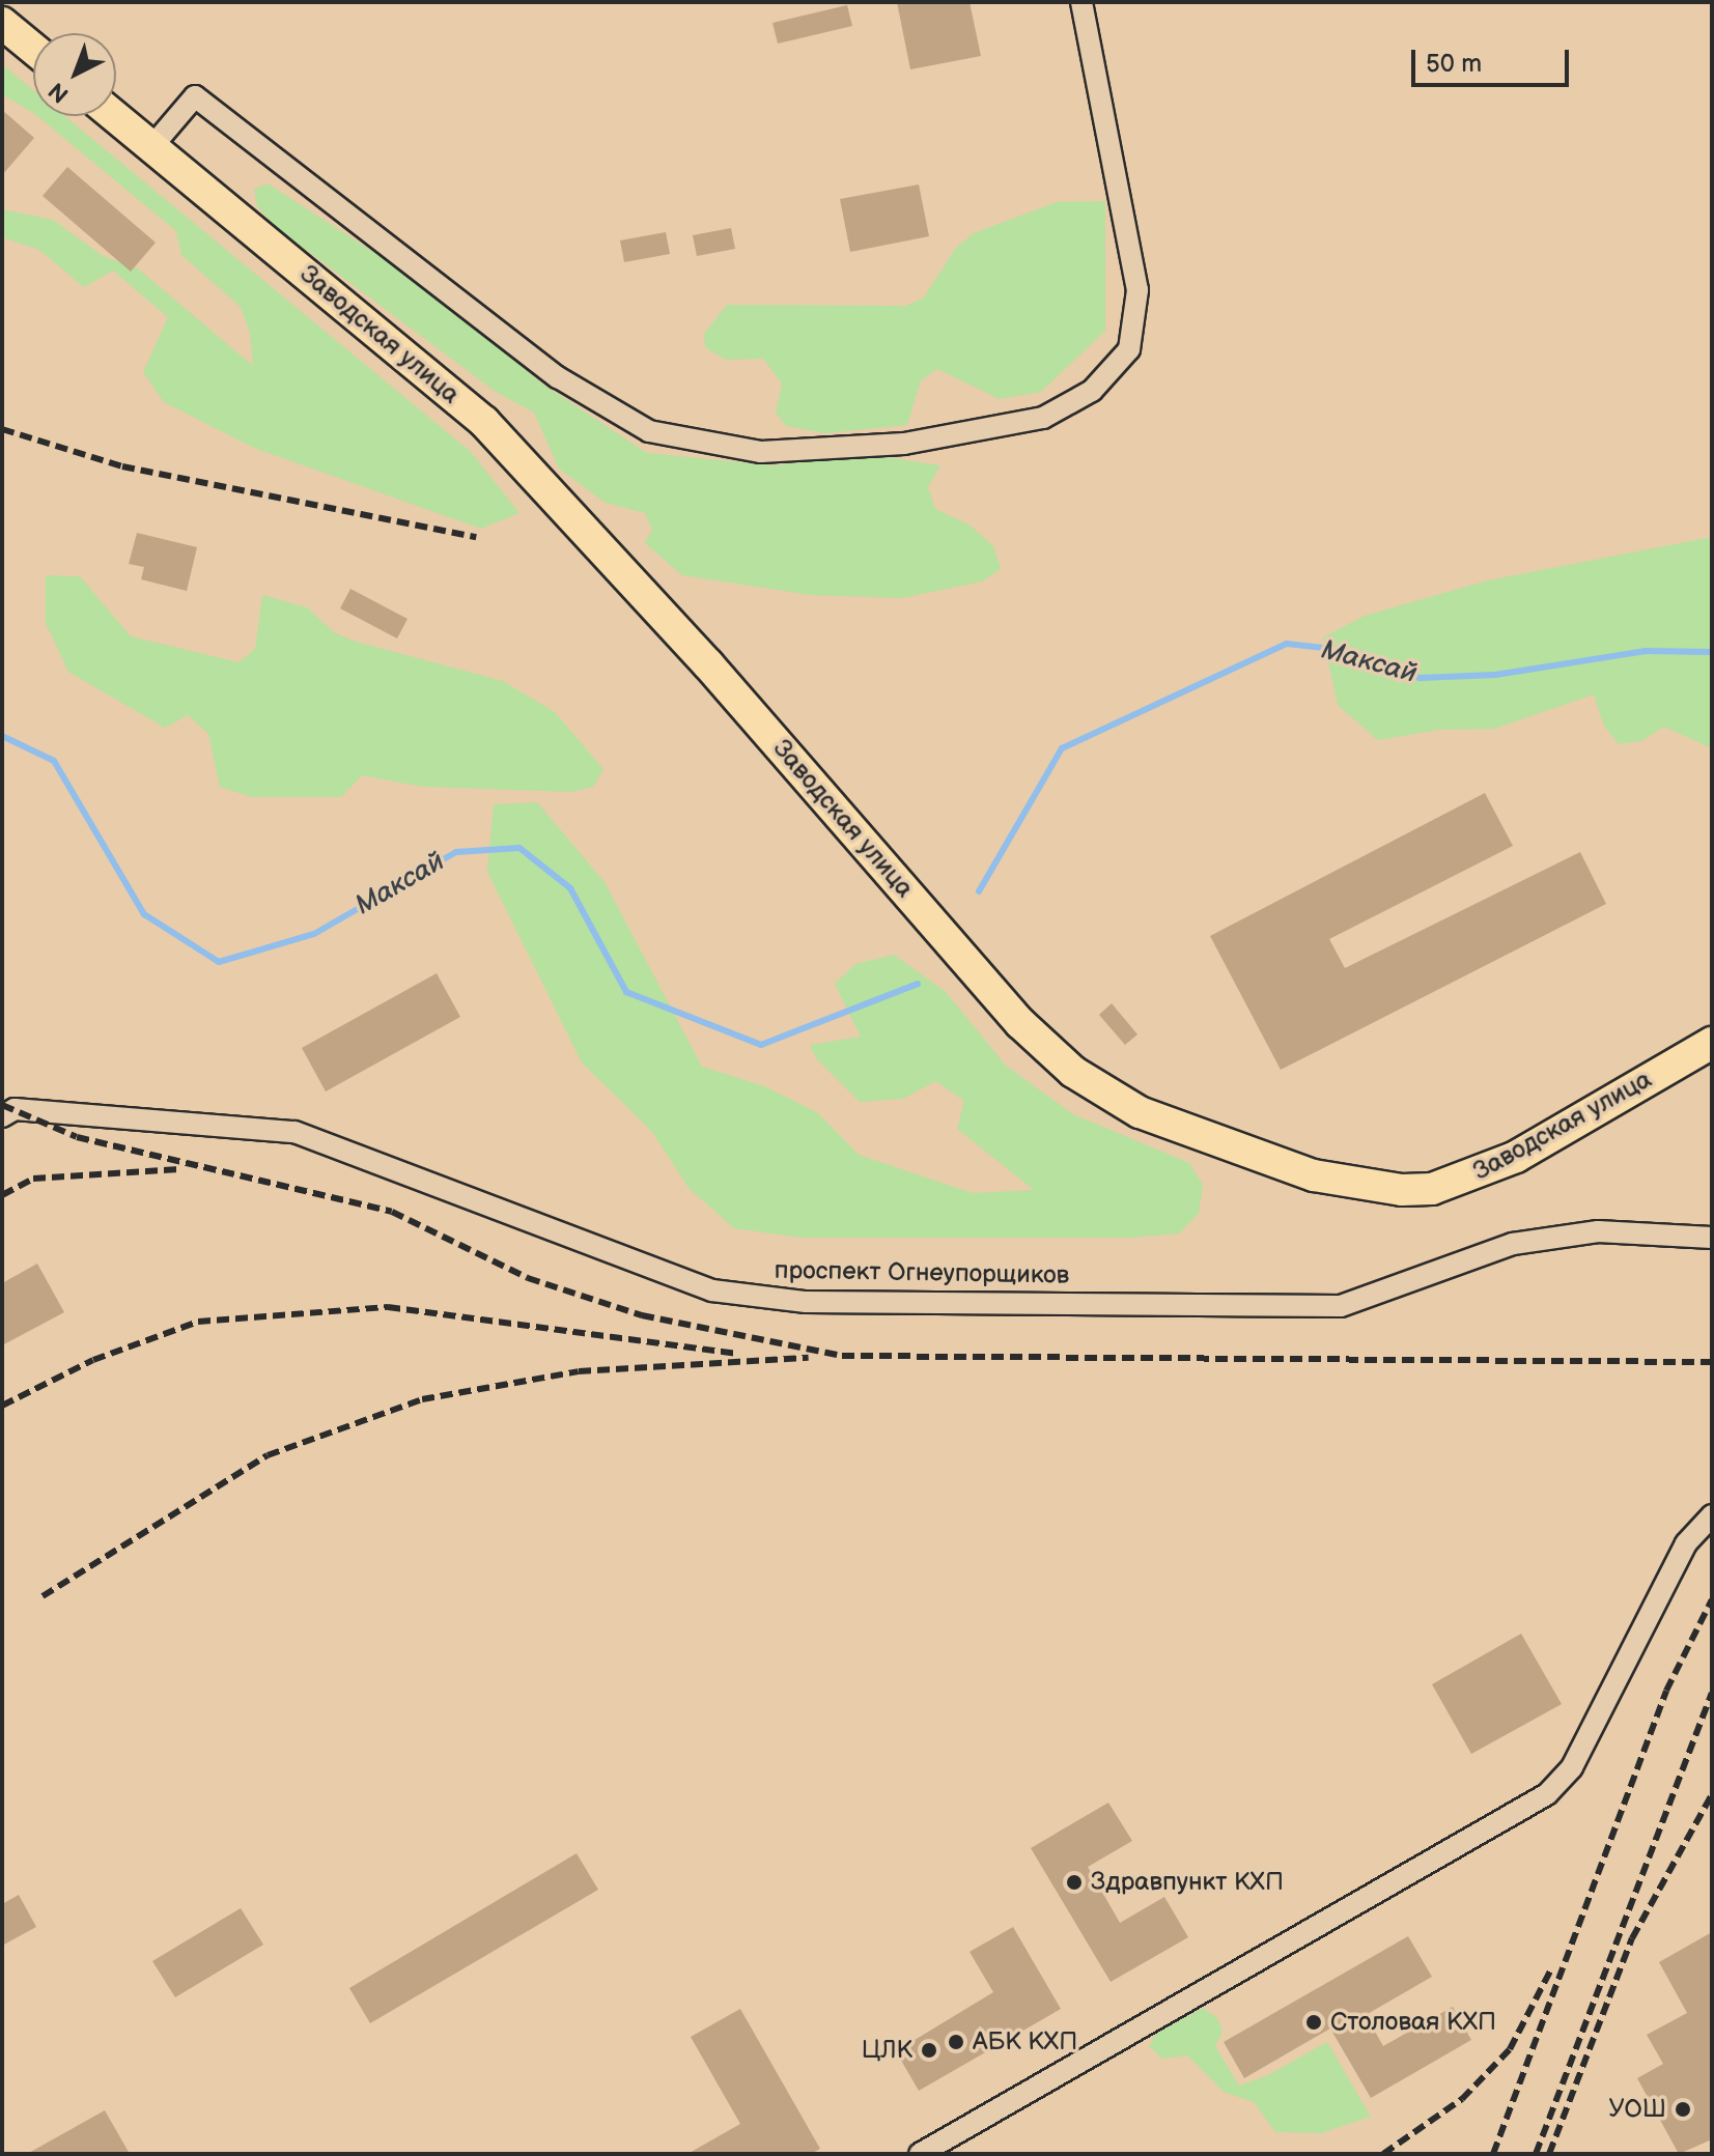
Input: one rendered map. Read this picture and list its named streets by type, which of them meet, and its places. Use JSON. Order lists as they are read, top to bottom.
{
  "streets": {
    "main road": ["Заводская улица"],
    "street": ["проспект Огнеупорщиков"]
  },
  "water": ["Максай"],
  "places": [
    "Здравпункт КХП",
    "Столовая КХП",
    "АБК КХП",
    "ЦЛК",
    "УОШ"
  ],
  "scale_bar": "50 m",
  "north": "bottom left"
}
